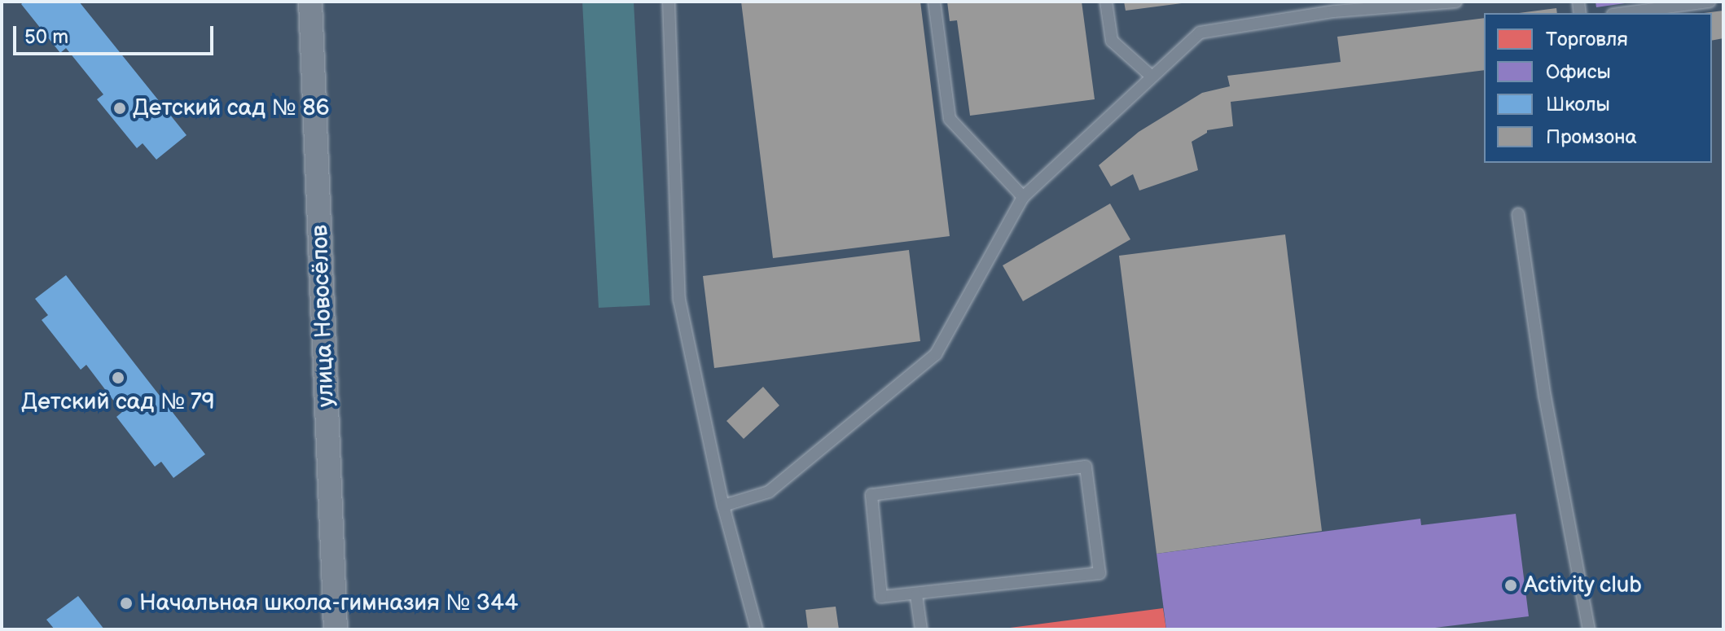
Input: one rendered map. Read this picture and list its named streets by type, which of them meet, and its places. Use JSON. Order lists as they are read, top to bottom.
{
  "streets": {
    "street": ["улица Новосёлов"]
  },
  "places": [
    "Детский сад № 86",
    "Детский сад № 79",
    "Activity club",
    "Начальная школа-гимназия № 344"
  ],
  "legend": [
    "Торговля",
    "Офисы",
    "Школы",
    "Промзона"
  ],
  "scale_bar": "50 m"
}
